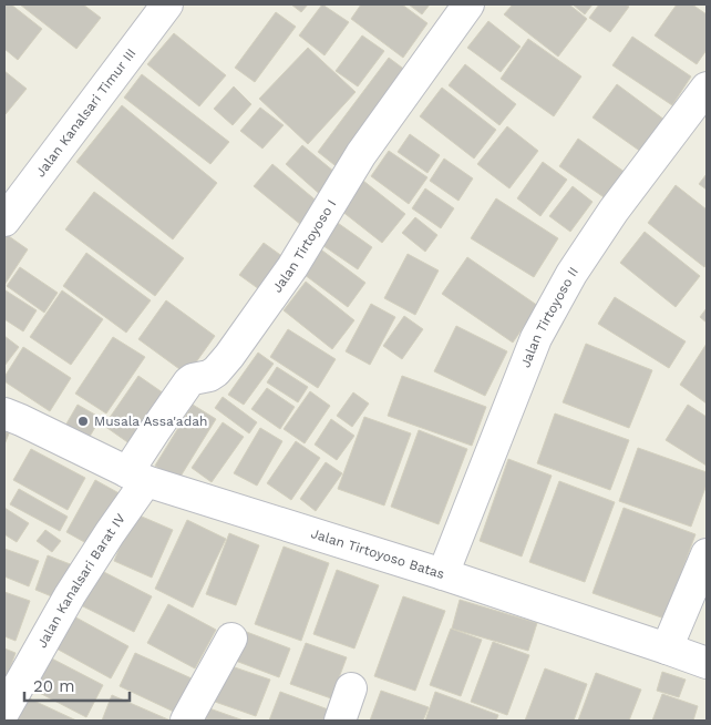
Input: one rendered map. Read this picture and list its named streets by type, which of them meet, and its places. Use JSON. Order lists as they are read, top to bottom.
{
  "streets": {
    "street": [
      "Jalan Kanalsari Timur III",
      "Jalan Tirtoyoso I",
      "Jalan Tirtoyoso II",
      "Jalan Tirtoyoso Batas",
      "Jalan Kanalsari Barat IV"
    ]
  },
  "crossings": [
    ["Jalan Tirtoyoso I", "Jalan Tirtoyoso Batas"],
    ["Jalan Tirtoyoso I", "Jalan Kanalsari Barat IV"],
    ["Jalan Tirtoyoso II", "Jalan Tirtoyoso Batas"],
    ["Jalan Tirtoyoso Batas", "Jalan Kanalsari Barat IV"]
  ],
  "places": ["Musala Assa'adah"],
  "scale_bar": "20 m"
}
